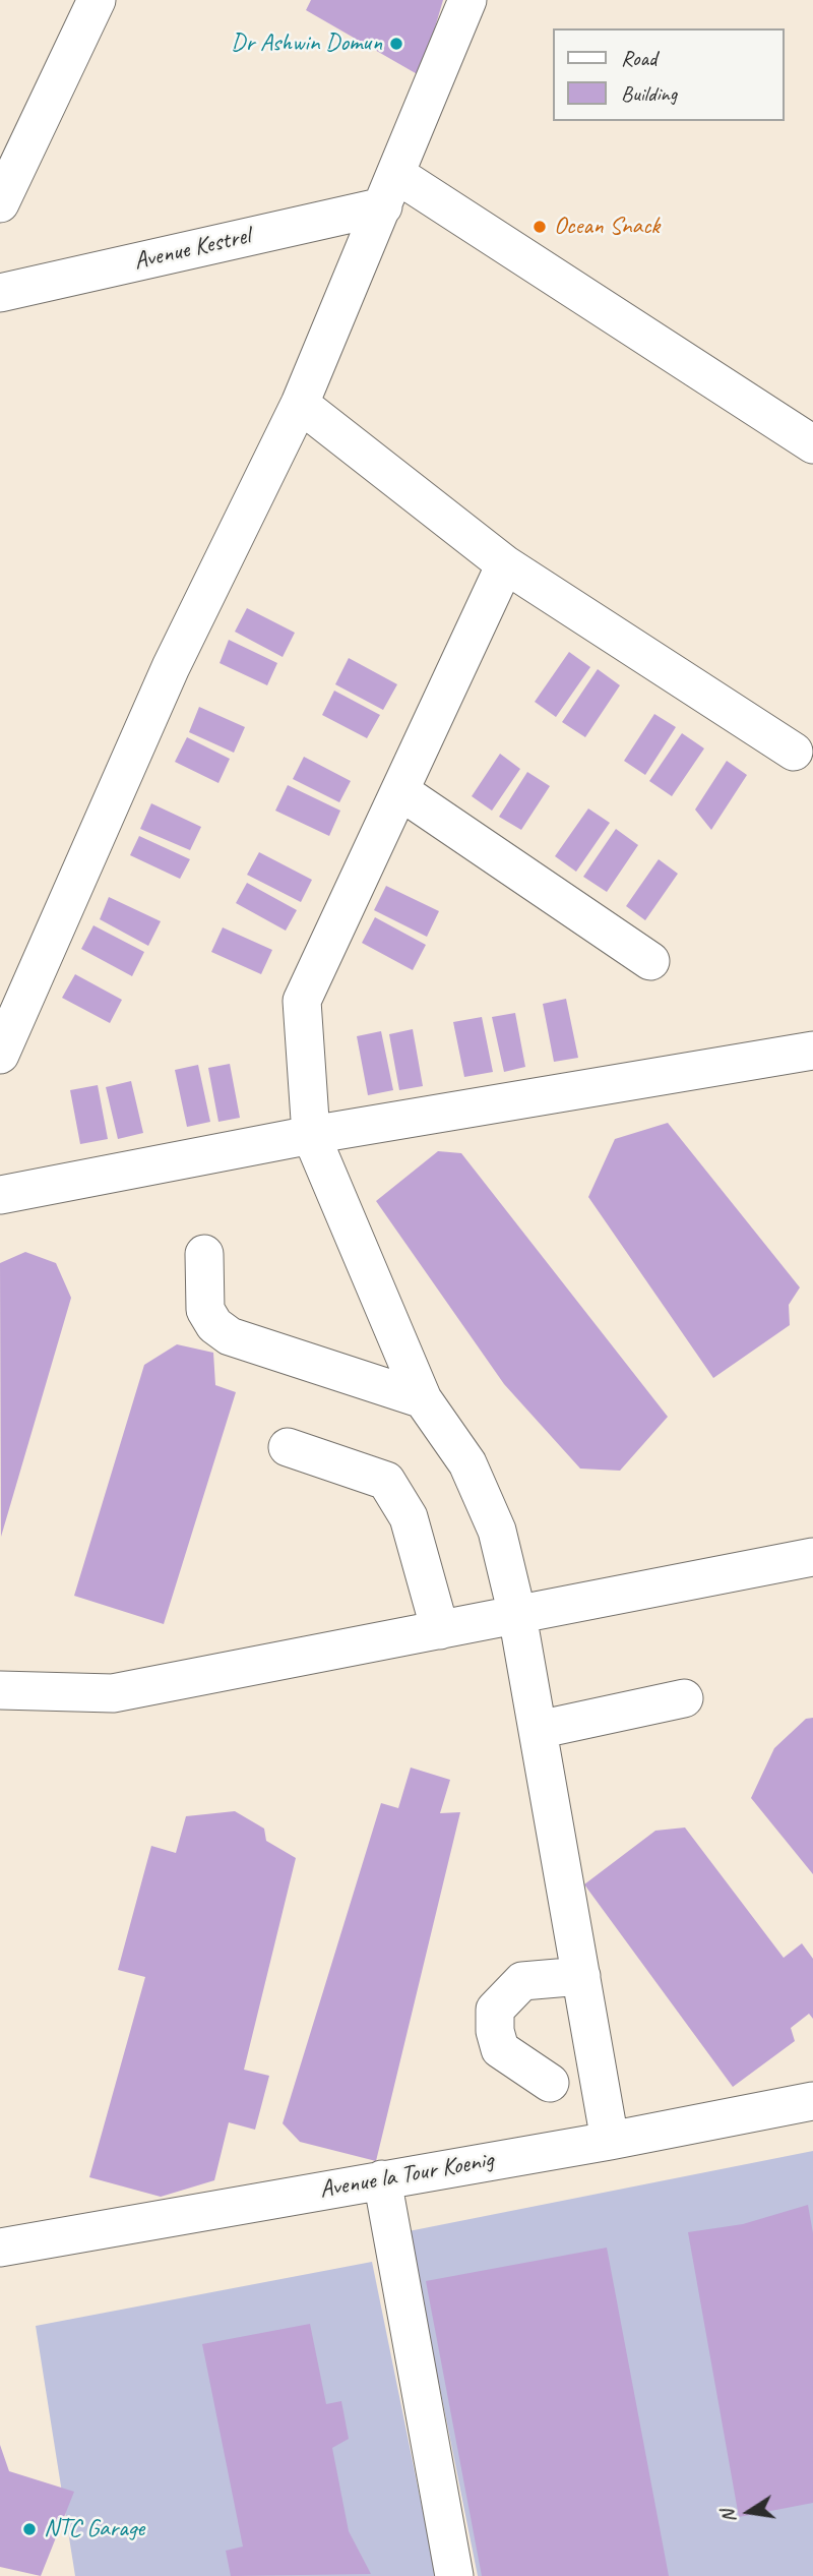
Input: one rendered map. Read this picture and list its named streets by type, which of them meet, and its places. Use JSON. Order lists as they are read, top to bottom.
{
  "streets": {
    "street": ["Avenue Kestrel", "Avenue la Tour Koenig"]
  },
  "places": ["Dr Ashwin Domun", "Ocean Snack", "NTC Garage"],
  "legend": ["Road", "Building"],
  "north": "left"
}
